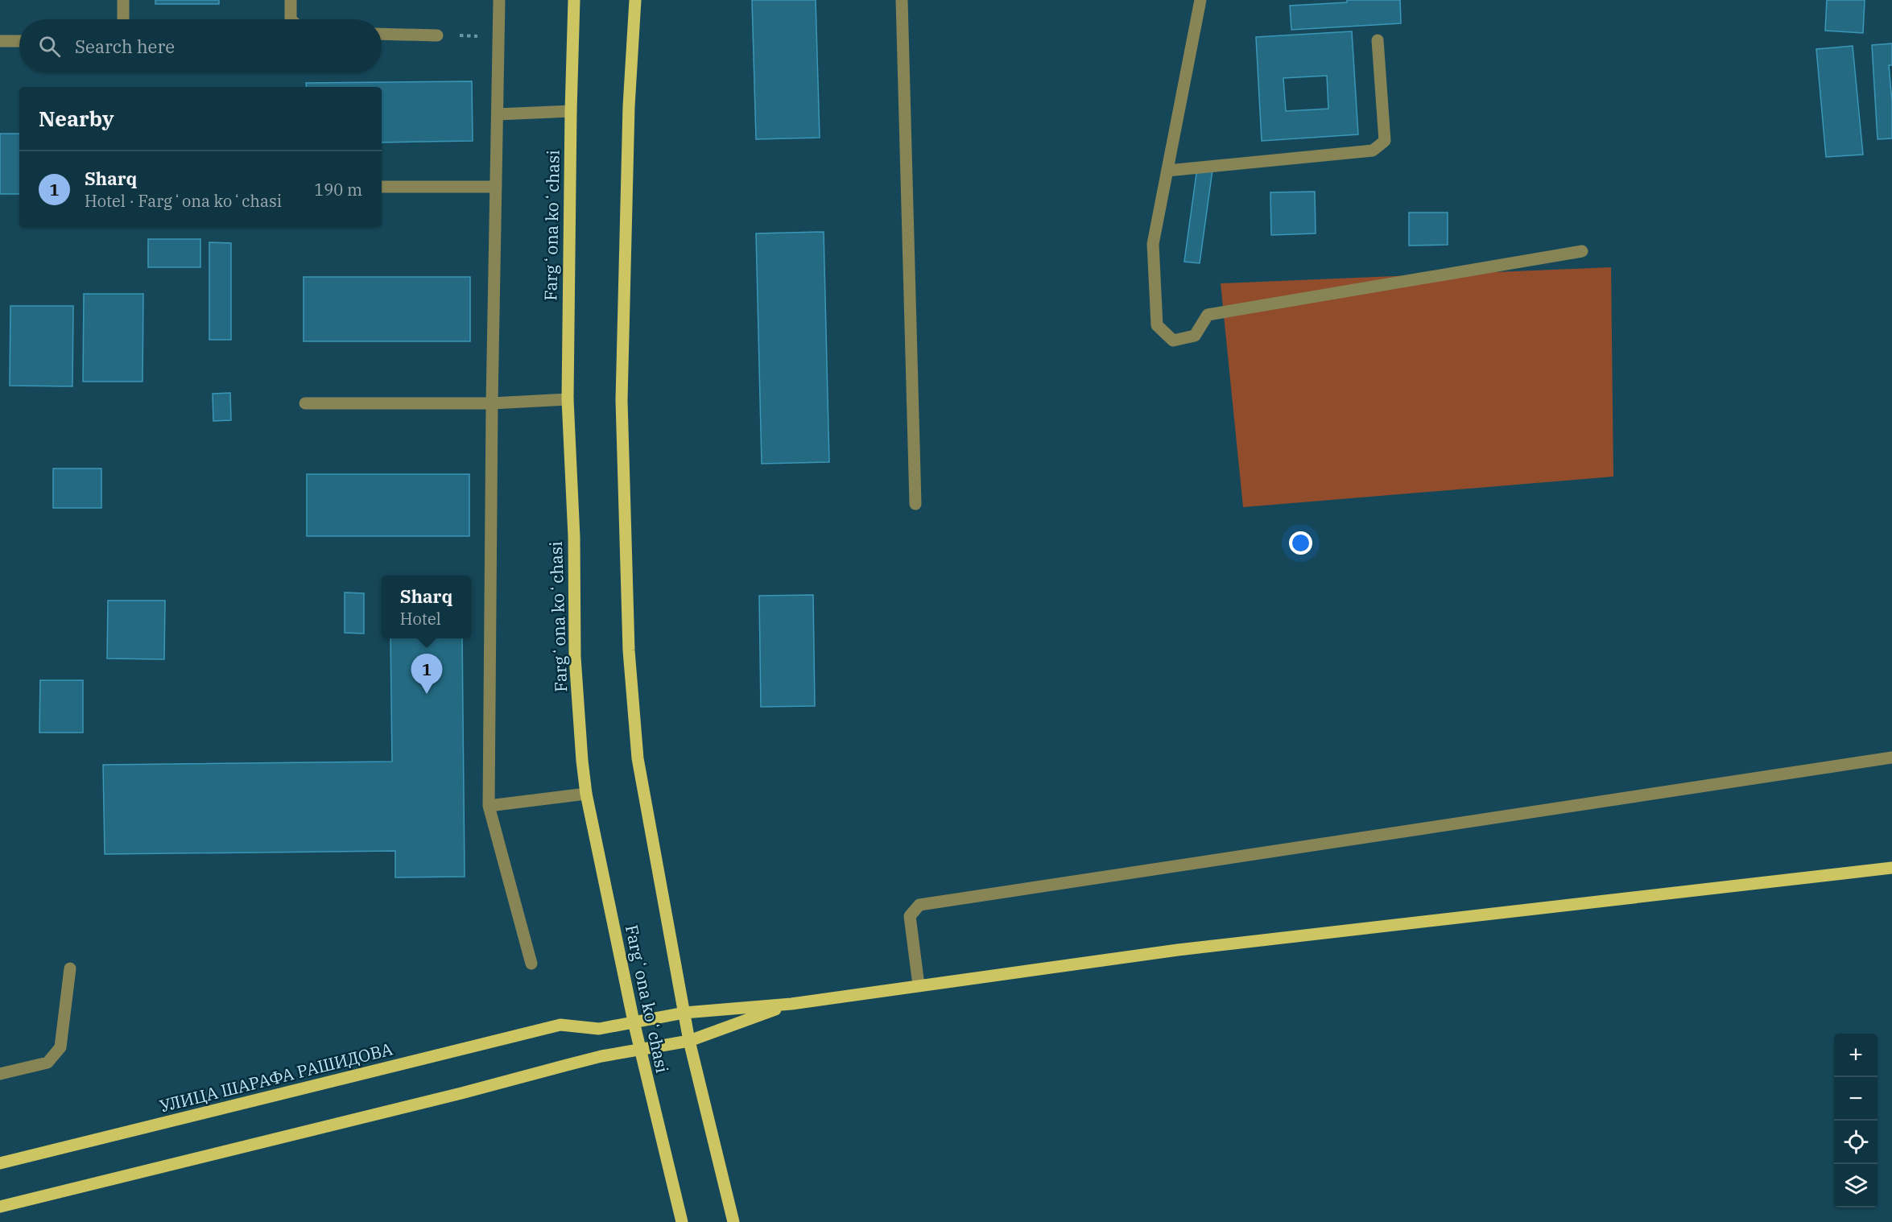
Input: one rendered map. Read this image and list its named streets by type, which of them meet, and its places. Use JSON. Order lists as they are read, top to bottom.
{
  "streets": {
    "main road": ["Fargʻona koʻchasi", "УЛИЦА ШАРАФА РАШИДОВА"]
  },
  "crossings": [
    ["Fargʻona koʻchasi", "УЛИЦА ШАРАФА РАШИДОВА"]
  ],
  "page": {
    "search": "Search here",
    "heading": "Nearby",
    "list": [
      {
        "mark": "1",
        "name": "Sharq",
        "note": "Hotel · Fargʻona koʻchasi",
        "value": "190 m"
      }
    ],
    "popup": ["Sharq", "Hotel"],
    "pins": "1",
    "map_buttons": ["+", "−"]
  }
}
